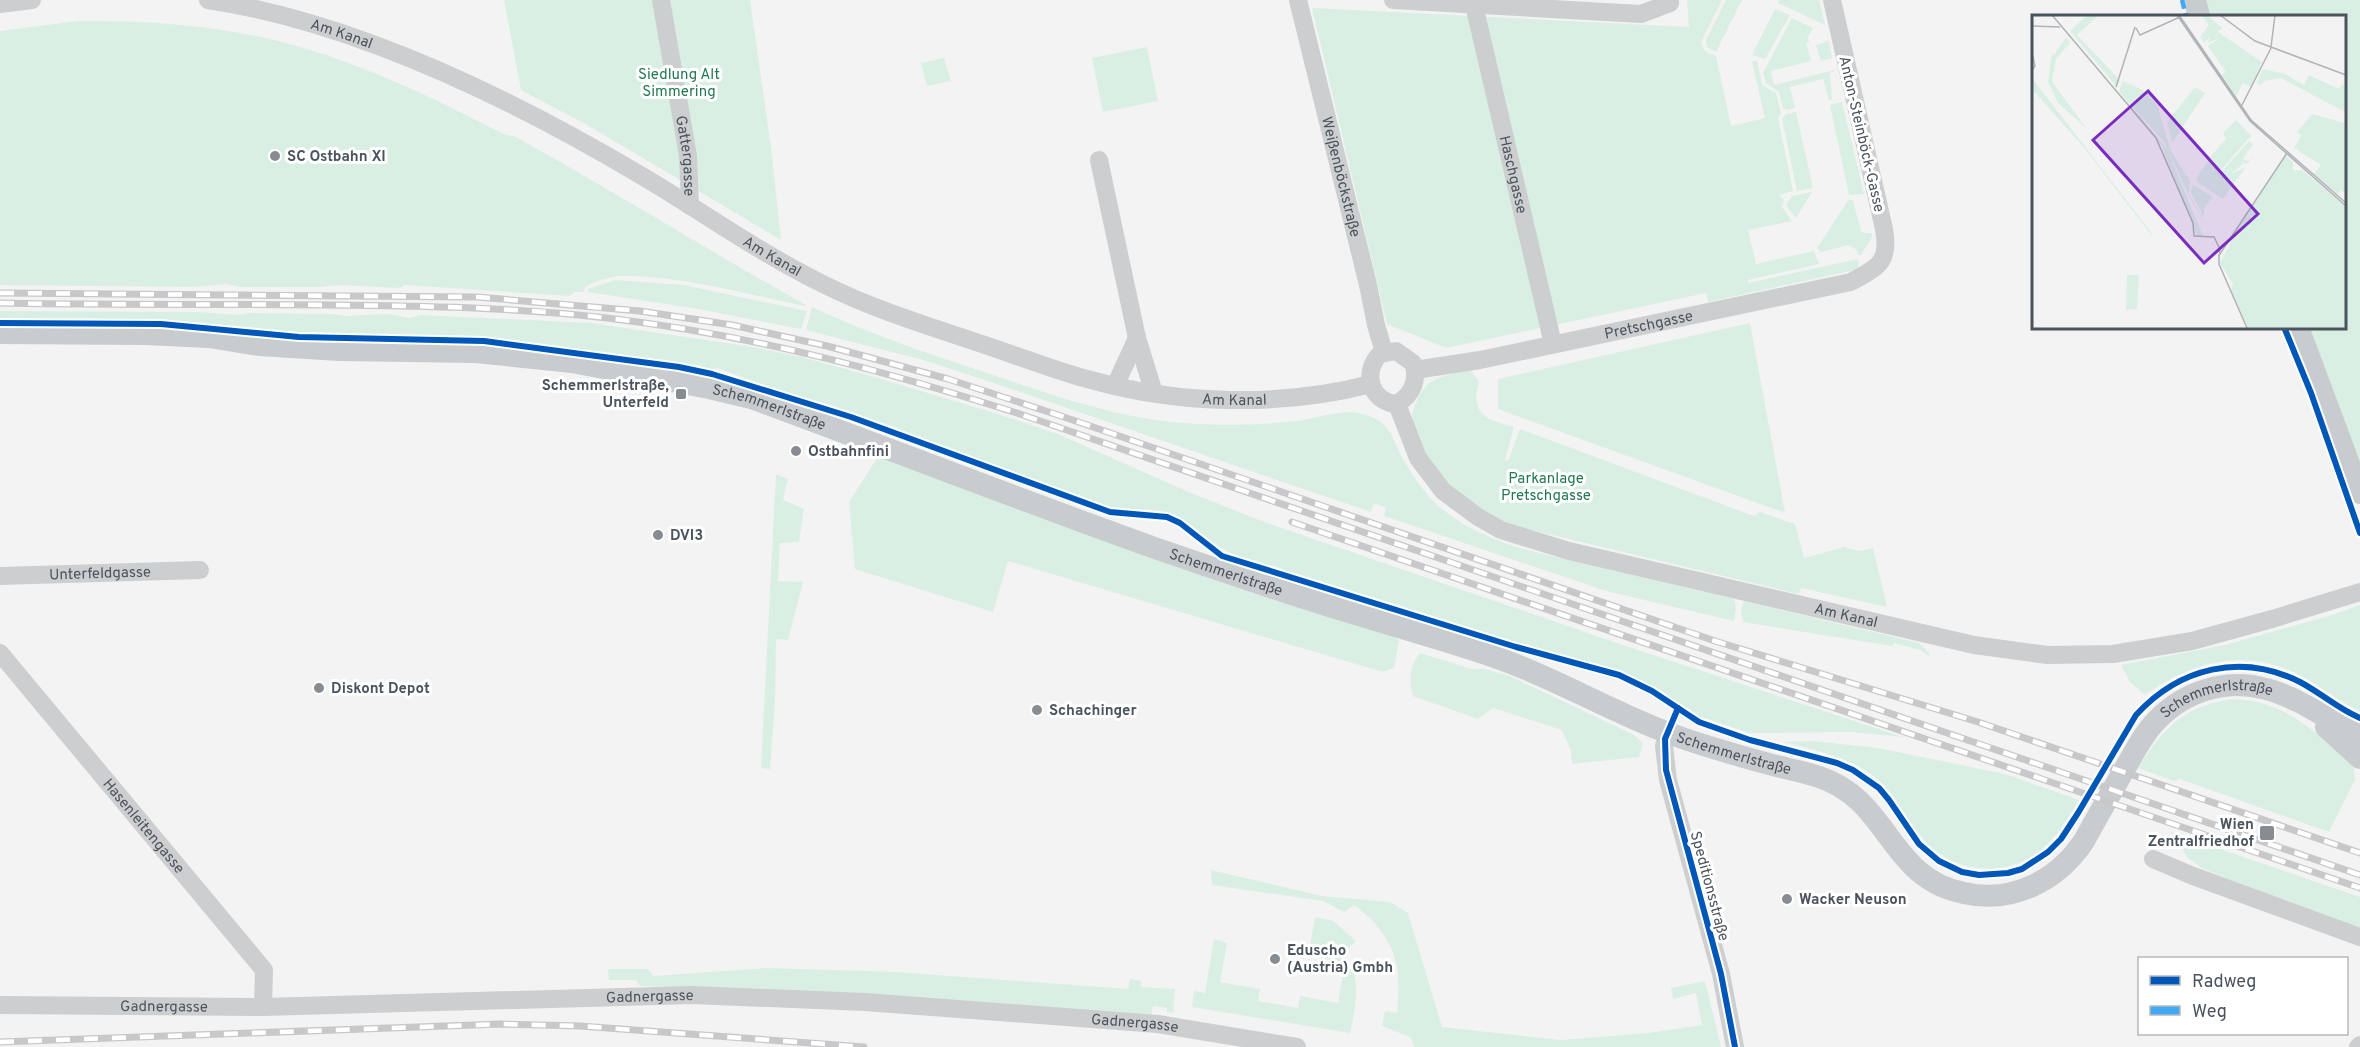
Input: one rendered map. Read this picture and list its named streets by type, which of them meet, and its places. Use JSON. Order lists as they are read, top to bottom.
{
  "streets": {
    "main road": ["Schemmerlstraße"],
    "street": [
      "Am Kanal",
      "Anton-Steinböck-Gasse",
      "Gattergasse",
      "Haschgasse",
      "Weißenböckstraße",
      "Pretschgasse",
      "Unterfeldgasse",
      "Hasenleitengasse",
      "Speditionsstraße",
      "Gadnergasse"
    ]
  },
  "crossings": [
    ["Am Kanal", "Gattergasse"],
    ["Am Kanal", "Weißenböckstraße"],
    ["Am Kanal", "Pretschgasse"],
    ["Anton-Steinböck-Gasse", "Pretschgasse"],
    ["Haschgasse", "Pretschgasse"],
    ["Weißenböckstraße", "Pretschgasse"],
    ["Schemmerlstraße", "Speditionsstraße"],
    ["Hasenleitengasse", "Gadnergasse"]
  ],
  "parks": ["Siedlung Alt Simmering", "Parkanlage Pretschgasse"],
  "places": {
    "other": [
      "SC Ostbahn XI",
      "Ostbahnfini",
      "DVI3",
      "Diskont Depot",
      "Schachinger",
      "Wacker Neuson",
      "Eduscho (Austria) Gmbh"
    ],
    "transit": ["Schemmerlstraße, Unterfeld", "Wien Zentralfriedhof"]
  },
  "legend": ["Radweg", "Weg"]
}
